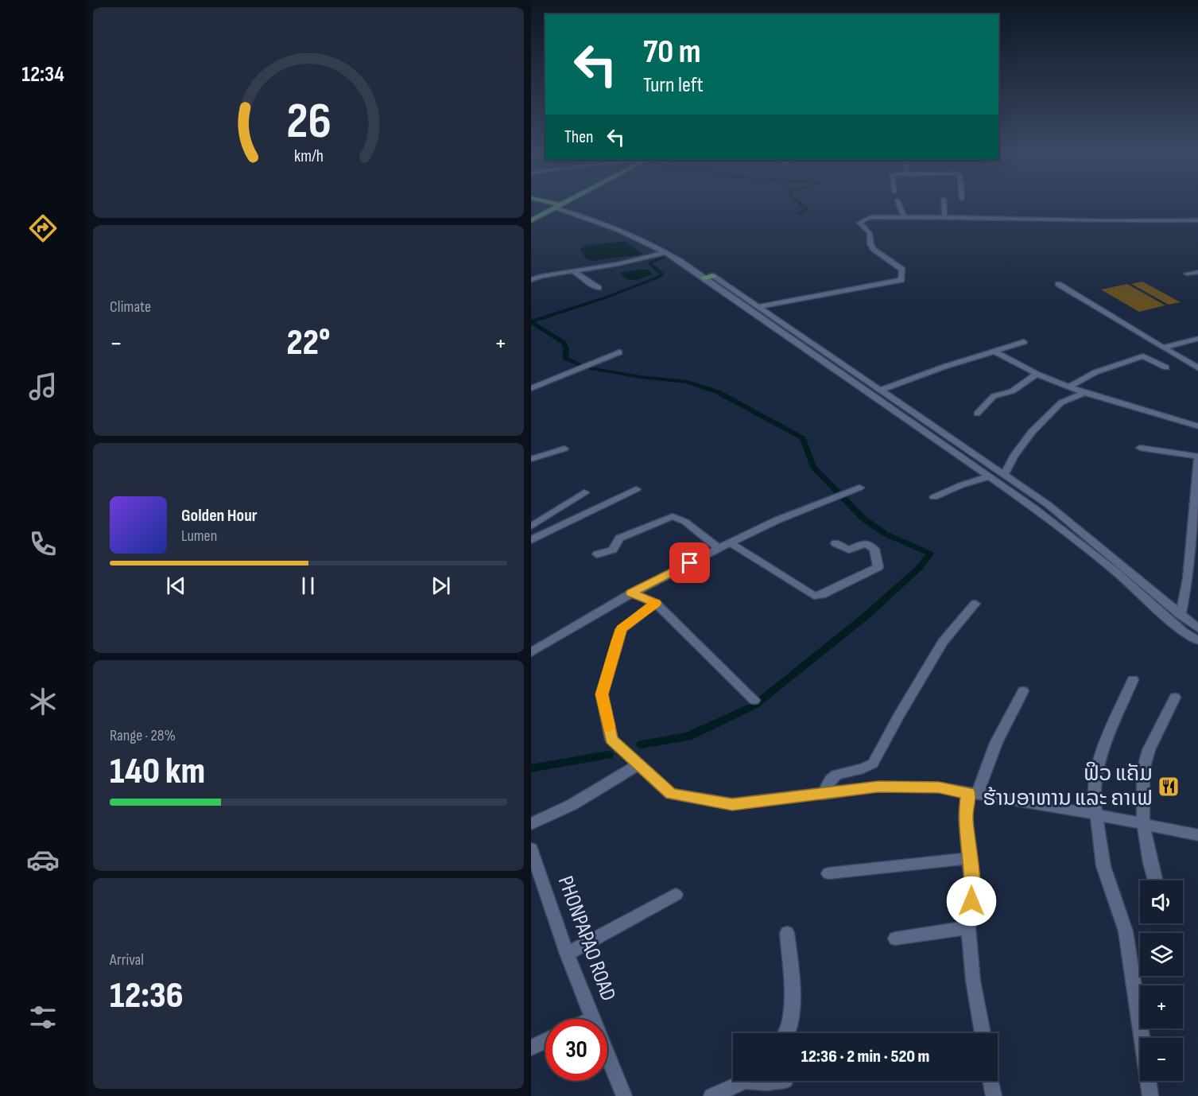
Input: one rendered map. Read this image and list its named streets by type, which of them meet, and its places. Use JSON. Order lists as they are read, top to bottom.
{
  "streets": {
    "street": ["PHONPAPAO ROAD"]
  },
  "places": {
    "restaurant": ["ຟິວ ແຄັມ ຮ້ານອາຫານ ແລະ ຄາເຟ"]
  },
  "page": {
    "tabs": "12:34",
    "turn": ["70 m", "Turn left"],
    "then": "Then",
    "tile": [
      "Climate",
      ["Range · 28%", "140 km"],
      ["Arrival", "12:36"]
    ],
    "heat": ["−", "22°", "+"],
    "song": ["Golden Hour", "Lumen"],
    "map_buttons": ["+", "−"],
    "limit": "30",
    "trip": "12:36 · 2 min · 520 m",
    "gauge": ["26", "km/h"]
  }
}
